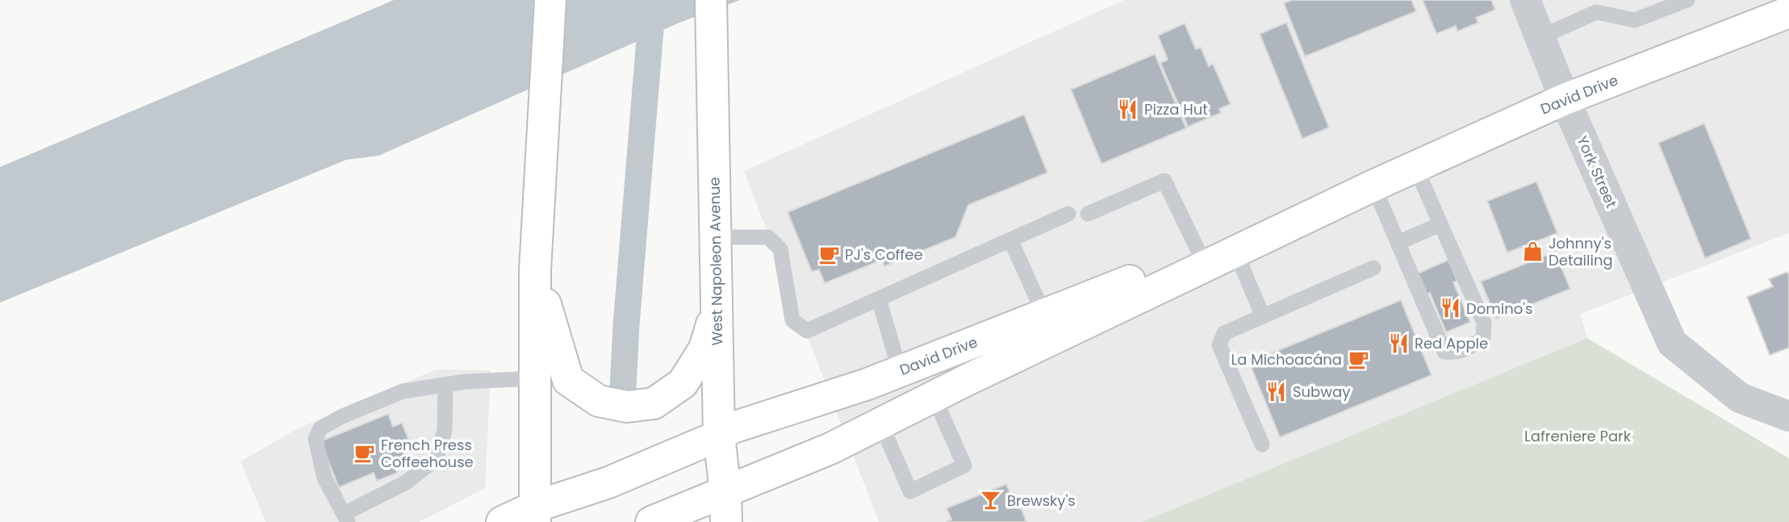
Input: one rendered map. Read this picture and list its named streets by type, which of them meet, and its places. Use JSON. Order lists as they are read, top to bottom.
{
  "streets": {
    "main road": ["David Drive", "West Napoleon Avenue"],
    "street": ["York Street"]
  },
  "crossings": [
    ["David Drive", "York Street"],
    ["David Drive", "West Napoleon Avenue"]
  ],
  "parks": ["Lafreniere Park"],
  "places": {
    "restaurant": [
      "Pizza Hut",
      "Domino's",
      "Red Apple",
      "Subway"
    ],
    "shop": ["Johnny's Detailing"],
    "cafe": ["PJ's Coffee", "La Michoacána", "French Press Coffeehouse"],
    "bar": ["Brewsky's"]
  }
}
